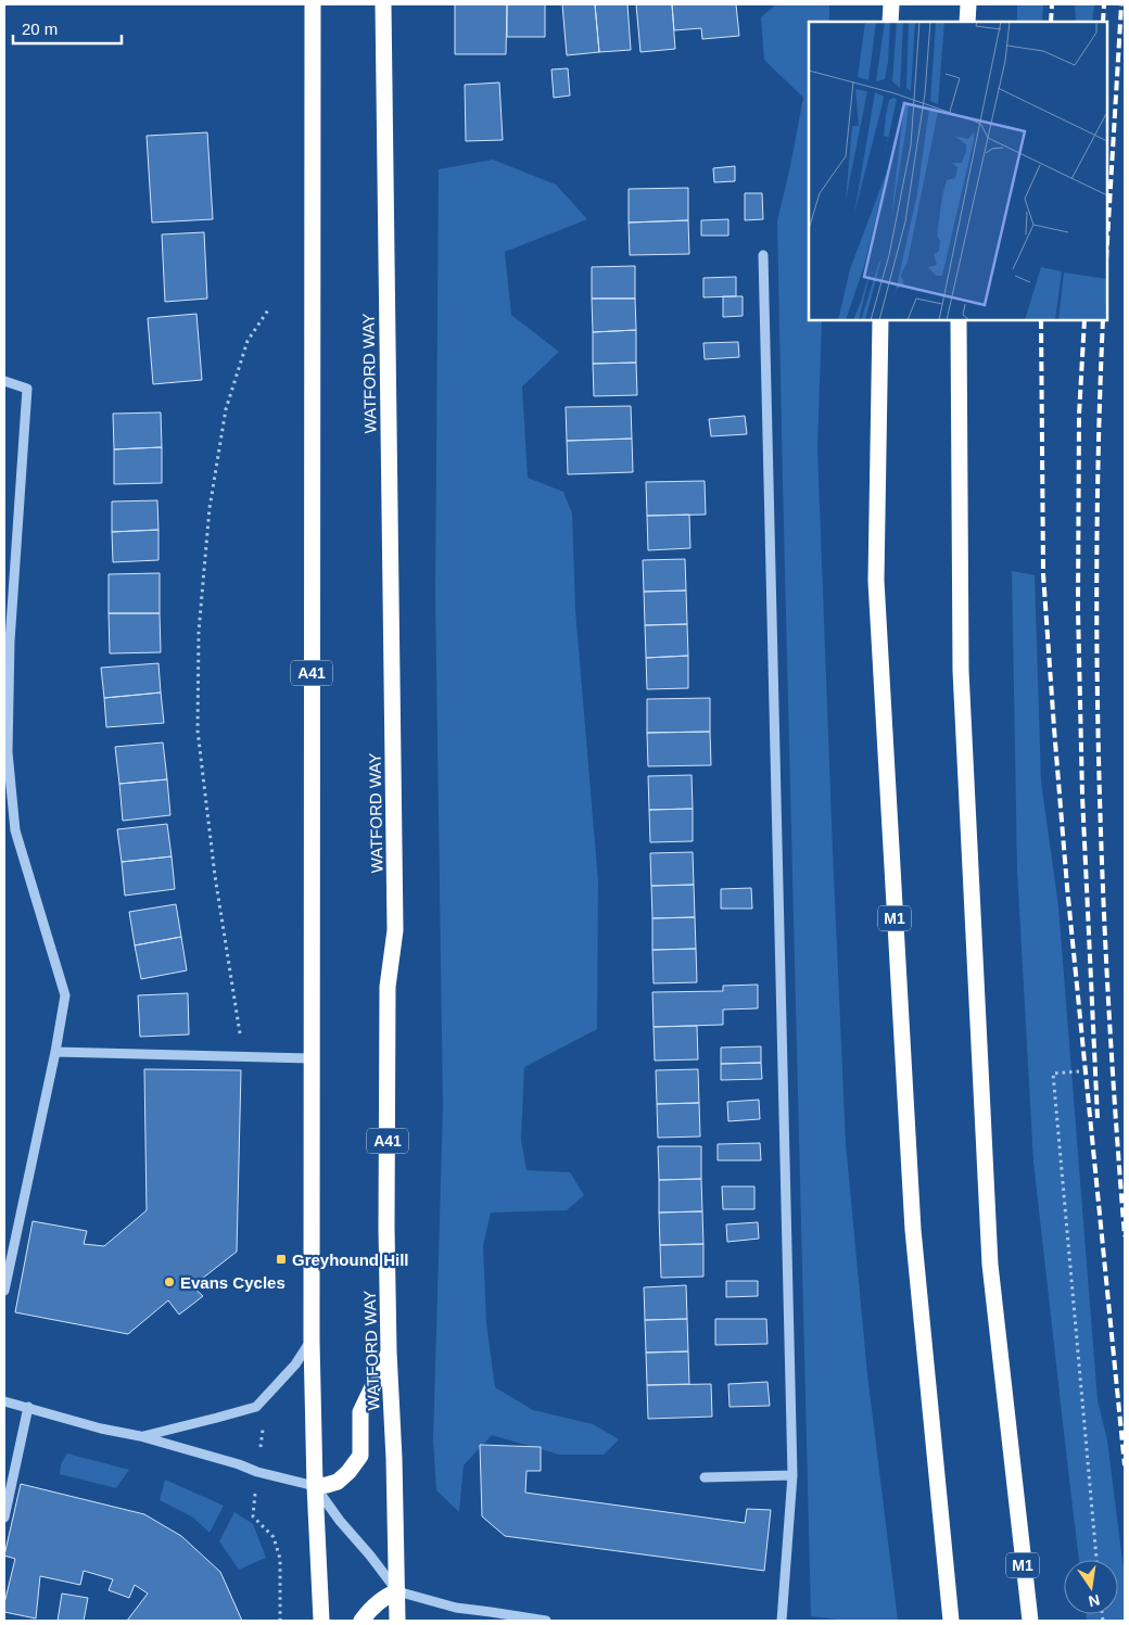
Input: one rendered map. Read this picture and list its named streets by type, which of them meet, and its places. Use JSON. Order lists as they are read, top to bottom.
{
  "streets": {
    "highway": ["WATFORD WAY", "A41", "M1"]
  },
  "crossings": [
    ["WATFORD WAY", "A41"]
  ],
  "places": {
    "transit": ["Greyhound Hill"],
    "other": ["Evans Cycles"]
  },
  "scale_bar": "20 m",
  "north": "bottom"
}
